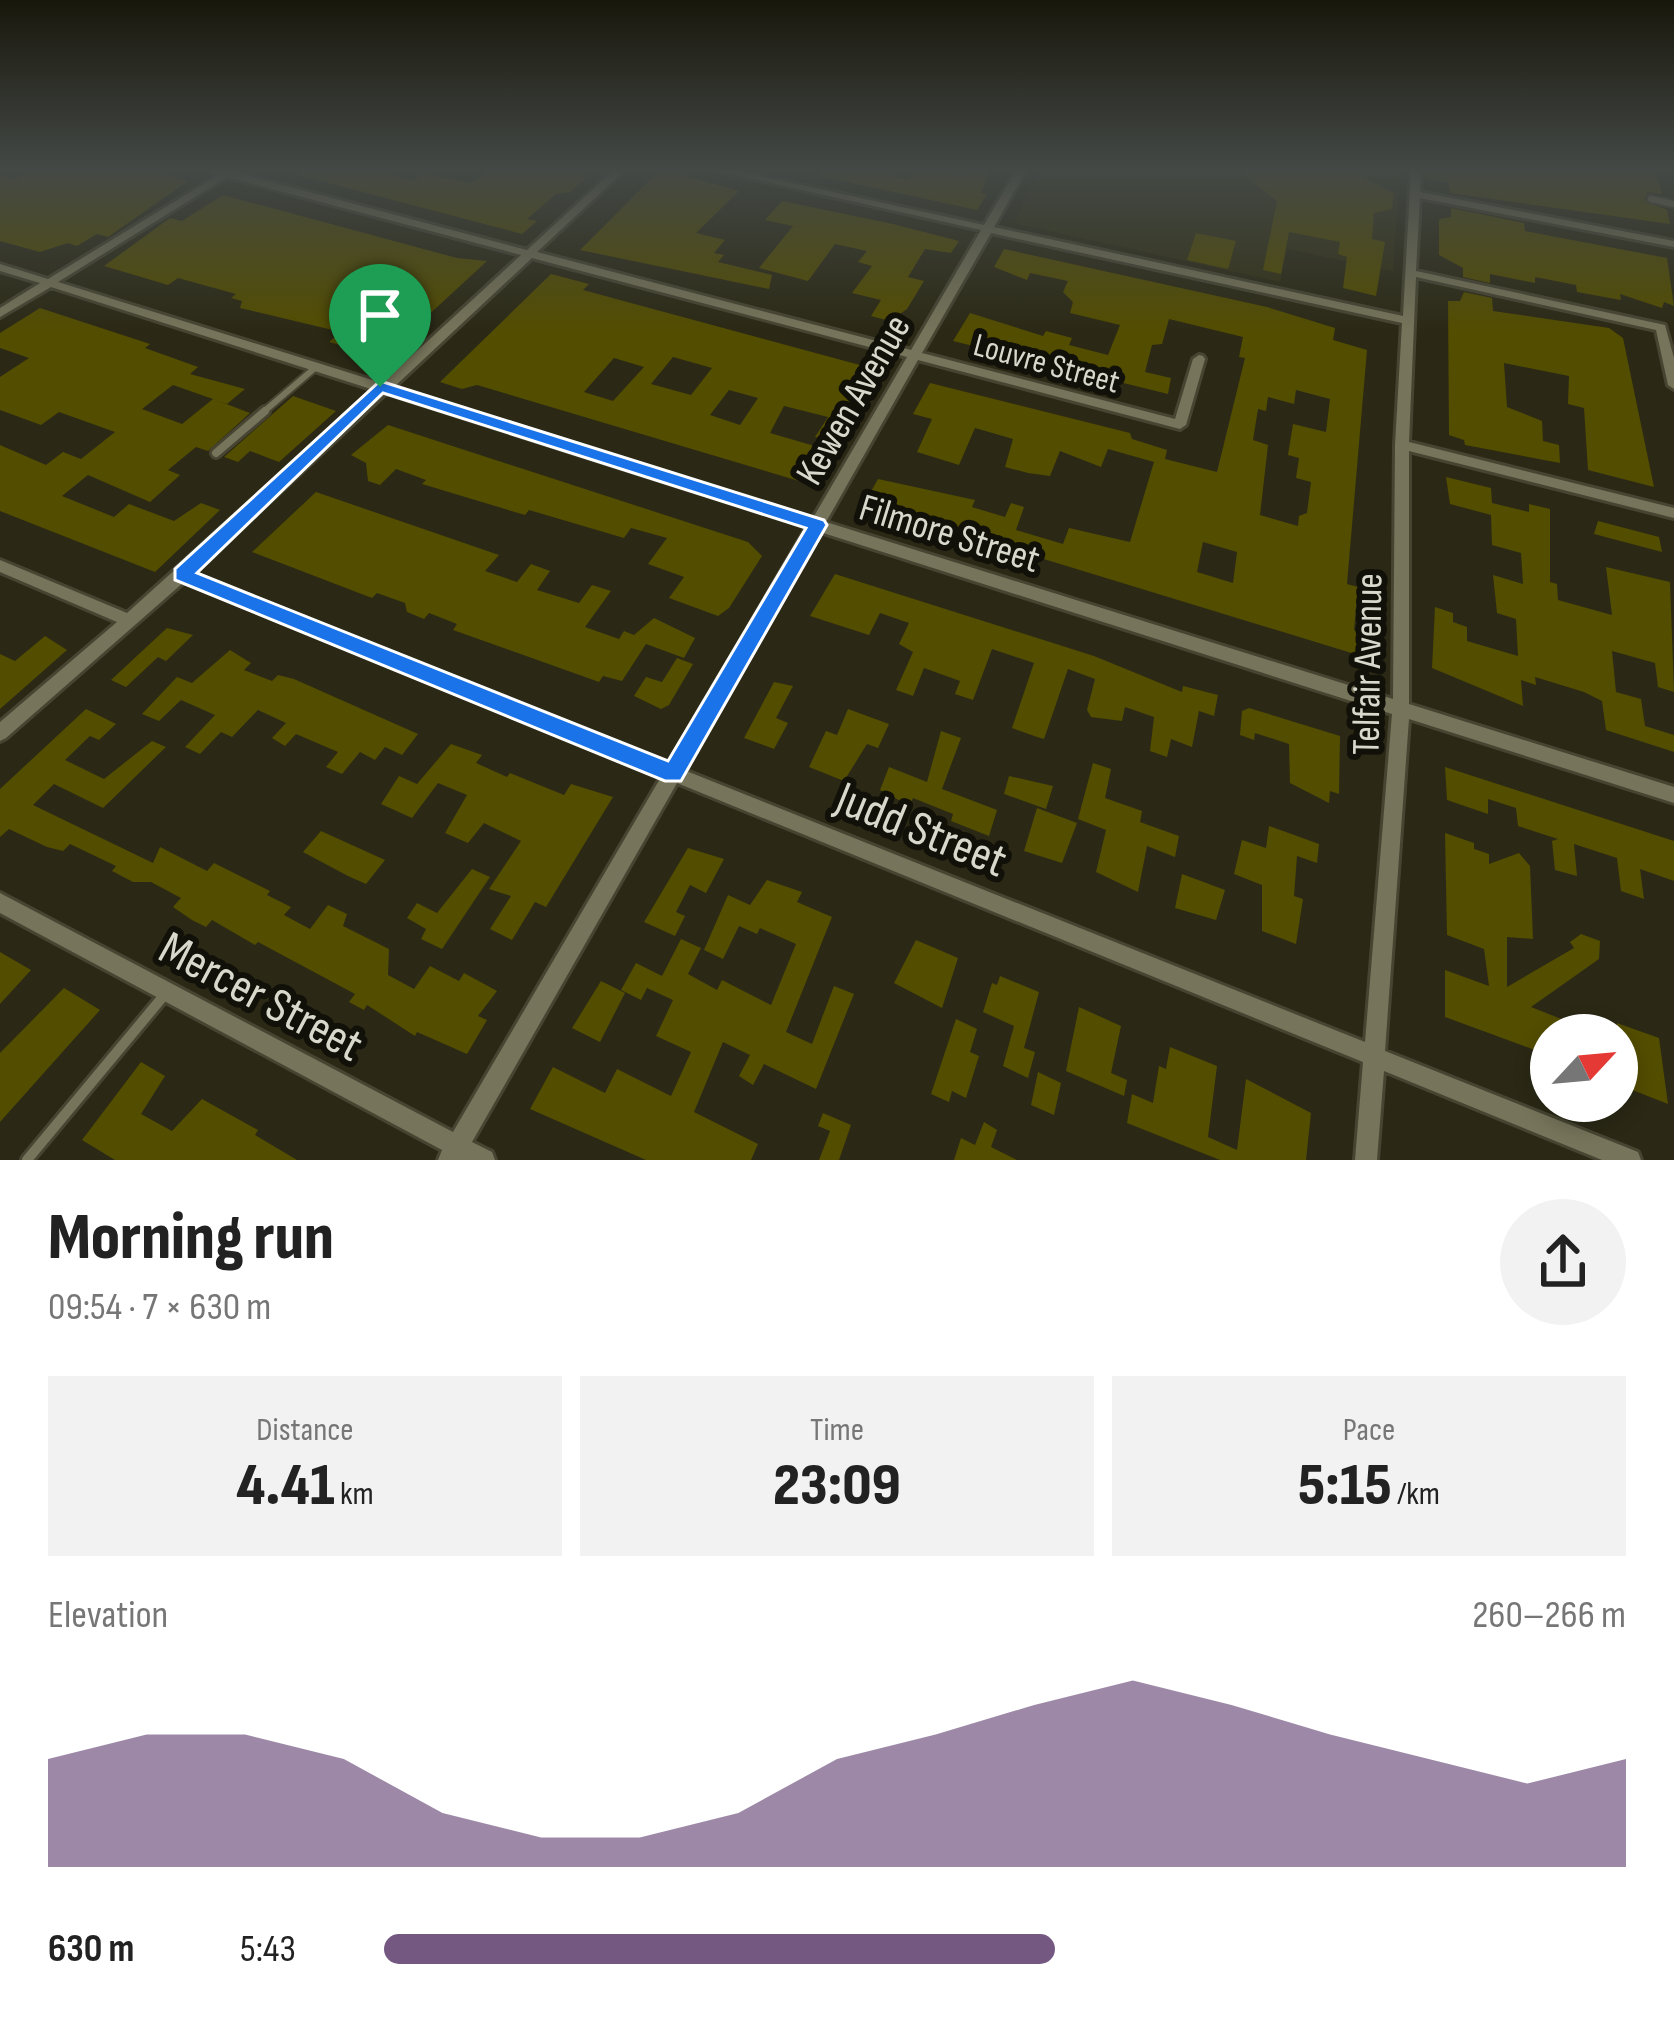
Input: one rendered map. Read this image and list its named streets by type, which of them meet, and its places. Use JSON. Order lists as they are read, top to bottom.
{
  "streets": {
    "street": [
      "Louvre Street",
      "Kewen Avenue",
      "Filmore Street",
      "Telfair Avenue",
      "Judd Street",
      "Mercer Street"
    ]
  },
  "crossings": [
    ["Louvre Street", "Kewen Avenue"],
    ["Kewen Avenue", "Filmore Street"],
    ["Kewen Avenue", "Judd Street"],
    ["Kewen Avenue", "Mercer Street"],
    ["Filmore Street", "Telfair Avenue"],
    ["Telfair Avenue", "Judd Street"]
  ],
  "north": "top right",
  "page": {
    "heading": ["Morning run", "09:54 · 7 × 630 m"],
    "stats": [
      ["Distance", "4.41 km"],
      ["Time", "23:09"],
      ["Pace", "5:15 /km"]
    ],
    "chart": ["Elevation", "260–266 m"],
    "list": [
      {
        "name": "630 m",
        "note": "5:43"
      }
    ]
  }
}
